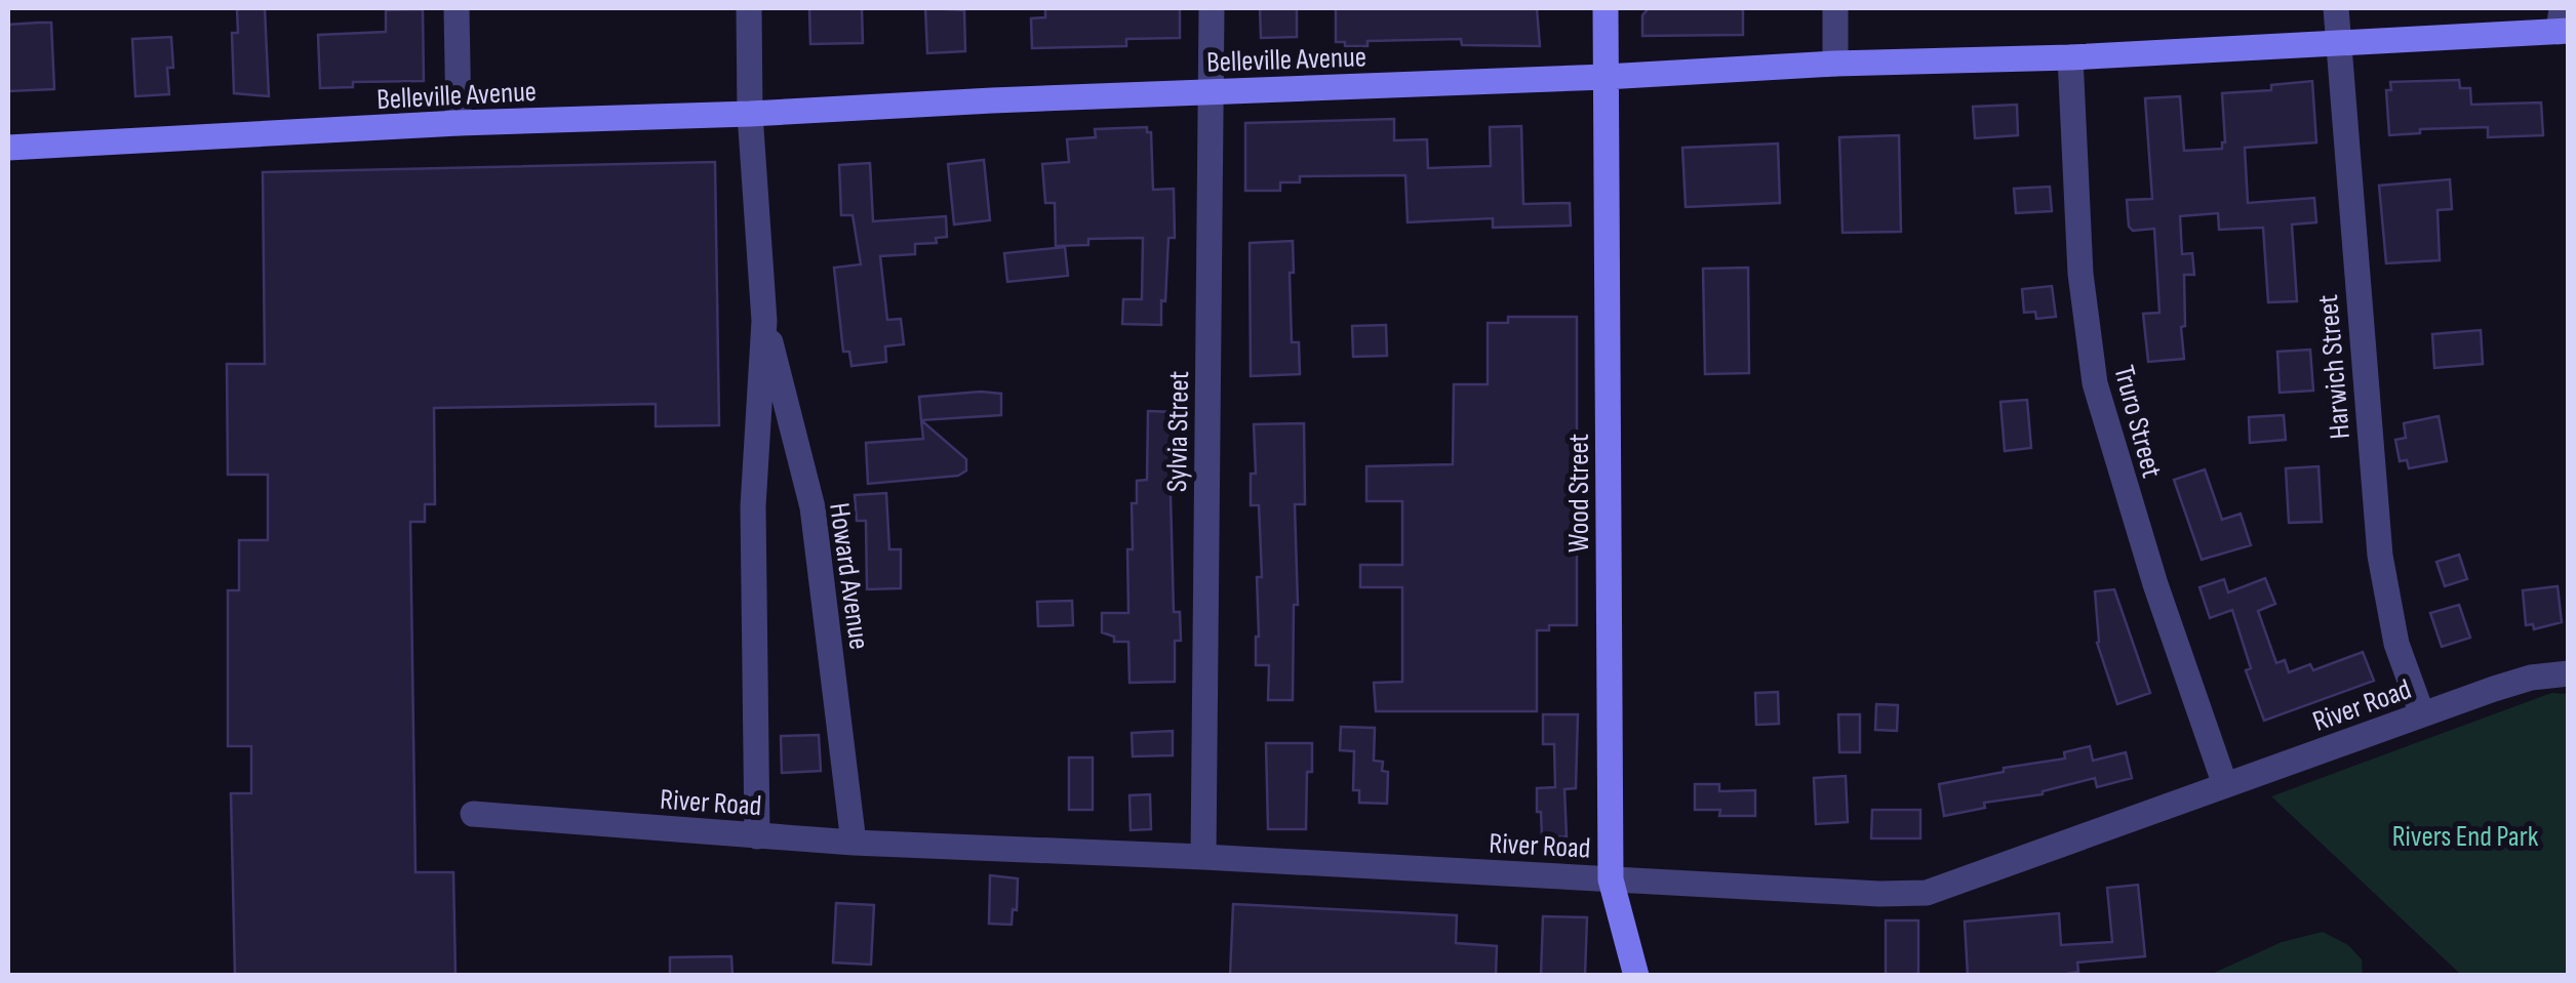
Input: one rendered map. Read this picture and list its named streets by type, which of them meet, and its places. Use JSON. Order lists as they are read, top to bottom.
{
  "streets": {
    "main road": ["Belleville Avenue", "Wood Street"],
    "street": [
      "Harwich Street",
      "Truro Street",
      "Sylvia Street",
      "Howard Avenue",
      "River Road"
    ]
  },
  "crossings": [
    ["Belleville Avenue", "Harwich Street"],
    ["Belleville Avenue", "Truro Street"],
    ["Belleville Avenue", "Sylvia Street"],
    ["Belleville Avenue", "Wood Street"],
    ["Belleville Avenue", "Howard Avenue"],
    ["Harwich Street", "River Road"],
    ["Truro Street", "River Road"],
    ["Sylvia Street", "River Road"],
    ["Wood Street", "River Road"],
    ["Howard Avenue", "River Road"]
  ],
  "parks": ["Rivers End Park"]
}
